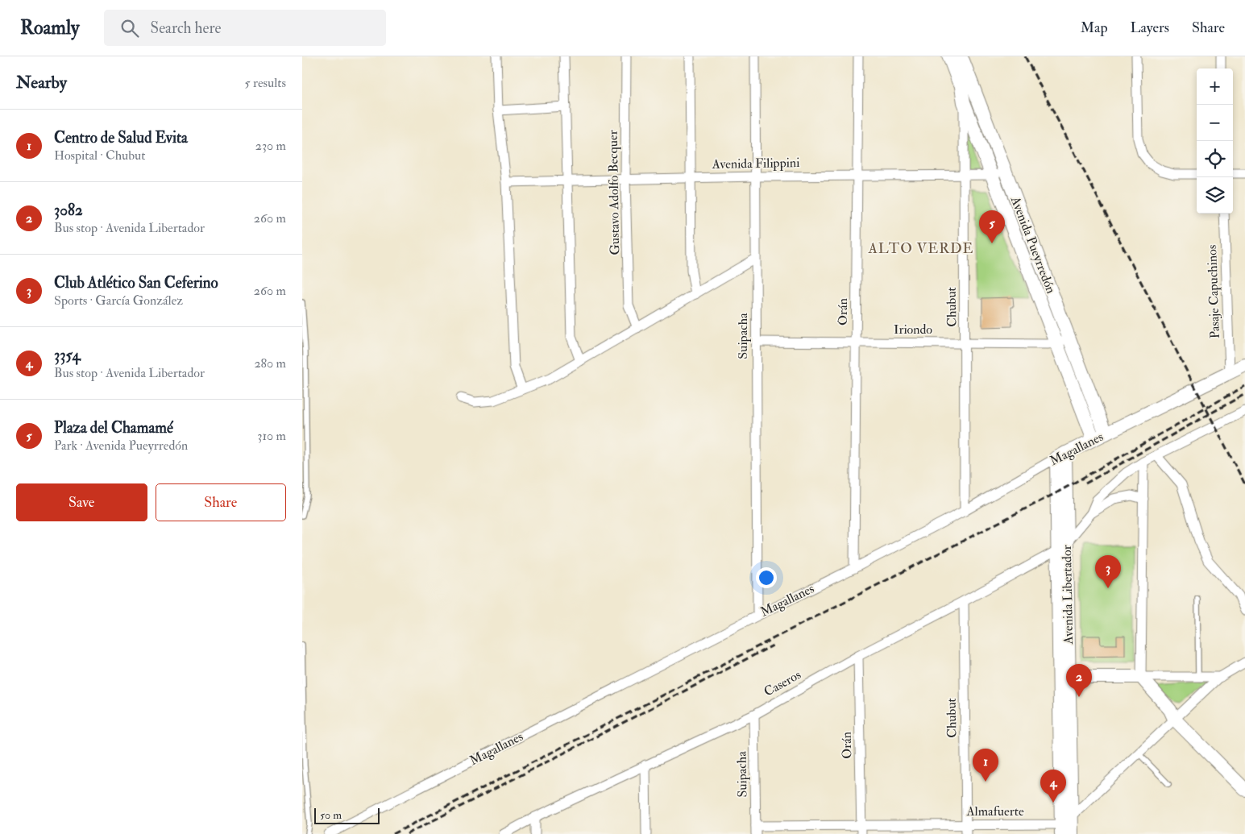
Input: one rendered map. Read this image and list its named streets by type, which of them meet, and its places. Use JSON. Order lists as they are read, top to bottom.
{
  "streets": {
    "street": [
      "Avenida Filippini",
      "Gustavo Adolfo Becquer",
      "Avenida Pueyrredón",
      "Pasaje Capuchinos",
      "Chubut",
      "Orán",
      "Iriondo",
      "Suipacha",
      "Magallanes",
      "Avenida Libertador",
      "Caseros",
      "Almafuerte"
    ]
  },
  "crossings": [
    ["Avenida Filippini", "Gustavo Adolfo Becquer"],
    ["Avenida Filippini", "Avenida Pueyrredón"],
    ["Avenida Filippini", "Chubut"],
    ["Avenida Filippini", "Orán"],
    ["Avenida Filippini", "Suipacha"],
    ["Avenida Pueyrredón", "Chubut"],
    ["Avenida Pueyrredón", "Iriondo"],
    ["Avenida Pueyrredón", "Magallanes"],
    ["Pasaje Capuchinos", "Magallanes"],
    ["Chubut", "Iriondo"],
    ["Chubut", "Magallanes"],
    ["Chubut", "Caseros"],
    ["Chubut", "Almafuerte"],
    ["Orán", "Iriondo"],
    ["Orán", "Magallanes"],
    ["Orán", "Caseros"],
    ["Orán", "Almafuerte"],
    ["Iriondo", "Suipacha"],
    ["Suipacha", "Magallanes"],
    ["Suipacha", "Caseros"],
    ["Suipacha", "Almafuerte"],
    ["Magallanes", "Avenida Libertador"],
    ["Avenida Libertador", "Caseros"],
    ["Avenida Libertador", "Almafuerte"]
  ],
  "districts": ["ALTO VERDE"],
  "scale_bar": "50 m",
  "page": {
    "header": "Roamly",
    "search": "Search here",
    "nav": ["Map", "Layers", "Share"],
    "heading": ["Nearby", "5 results"],
    "map_buttons": ["+", "−"],
    "list": [
      {
        "mark": "1",
        "name": "Centro de Salud Evita",
        "note": "Hospital · Chubut",
        "value": "230 m"
      },
      {
        "mark": "2",
        "name": "3082",
        "note": "Bus stop · Avenida Libertador",
        "value": "260 m"
      },
      {
        "mark": "3",
        "name": "Club Atlético San Ceferino",
        "note": "Sports · García González",
        "value": "260 m"
      },
      {
        "mark": "4",
        "name": "3354",
        "note": "Bus stop · Avenida Libertador",
        "value": "280 m"
      },
      {
        "mark": "5",
        "name": "Plaza del Chamamé",
        "note": "Park · Avenida Pueyrredón",
        "value": "310 m"
      }
    ],
    "pins": [
      "5",
      "3",
      "2",
      "1",
      "4"
    ],
    "buttons": ["Save", "Share"],
    "scale": "50 m"
  }
}
